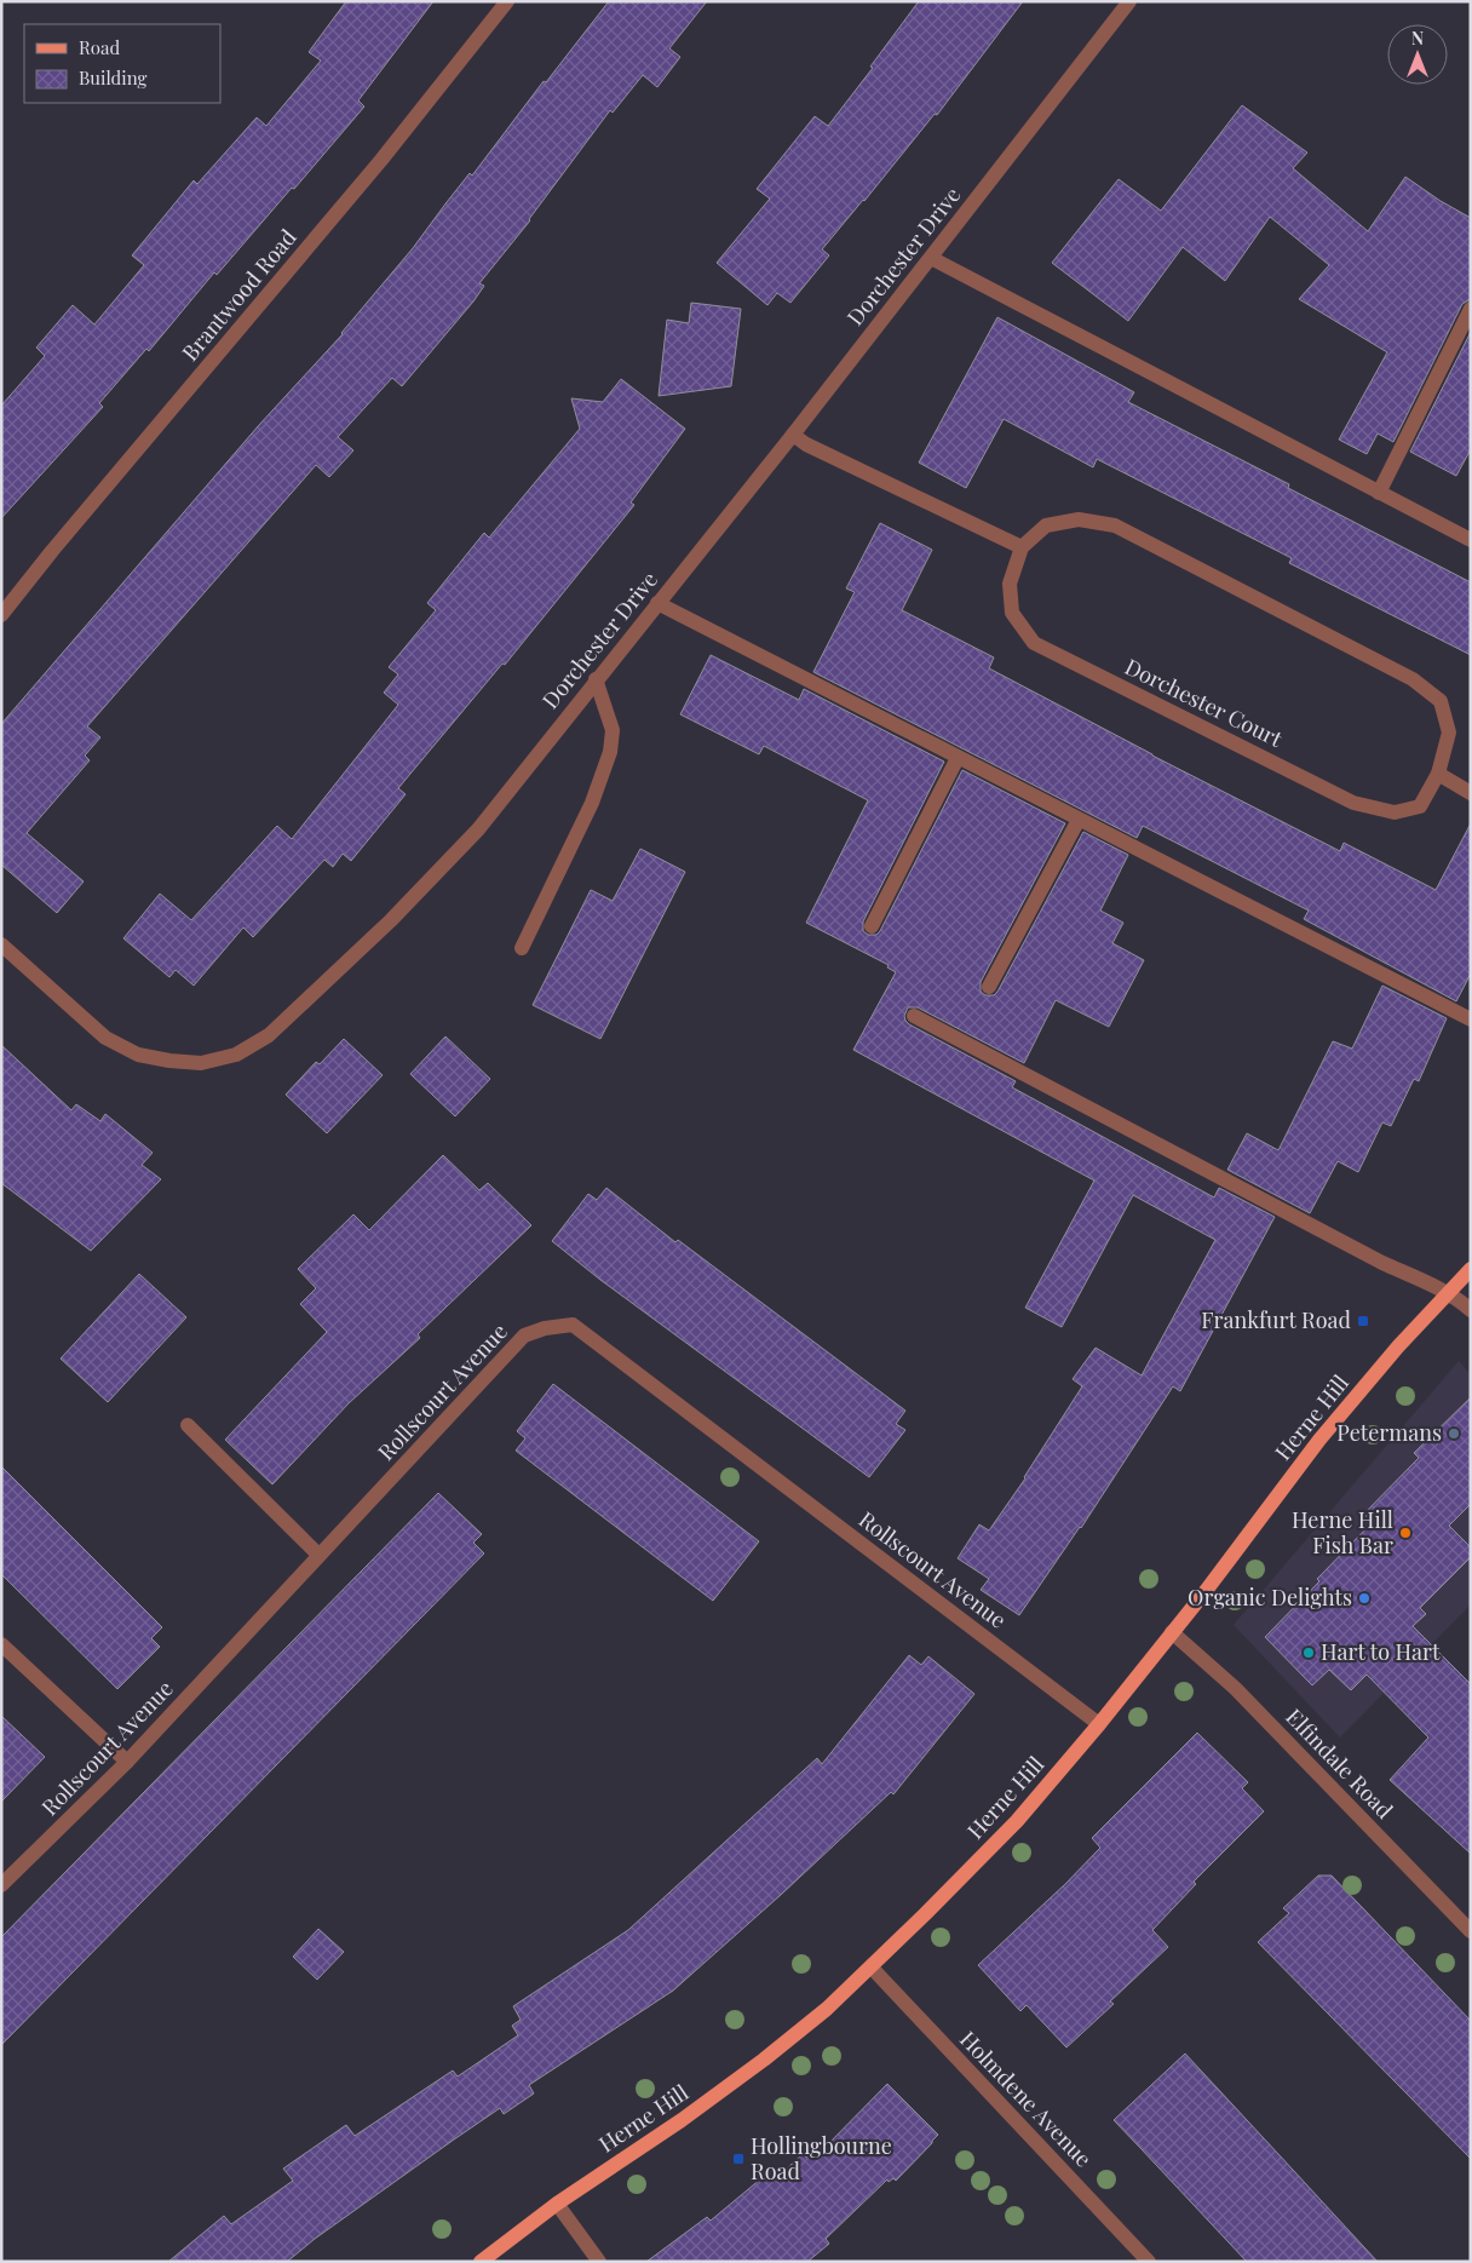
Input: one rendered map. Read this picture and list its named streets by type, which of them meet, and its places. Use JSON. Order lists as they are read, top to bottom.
{
  "streets": {
    "main road": ["Herne Hill"],
    "street": [
      "Dorchester Drive",
      "Brantwood Road",
      "Dorchester Court",
      "Rollscourt Avenue",
      "Elfindale Road",
      "Holmdene Avenue"
    ]
  },
  "crossings": [
    ["Rollscourt Avenue", "Herne Hill"],
    ["Herne Hill", "Elfindale Road"],
    ["Herne Hill", "Holmdene Avenue"]
  ],
  "places": {
    "transit": ["Frankfurt Road", "Hollingbourne Road"],
    "other": [
      "Petermans",
      "Herne Hill Fish Bar",
      "Organic Delights",
      "Hart to Hart"
    ]
  },
  "legend": ["Road", "Building"],
  "north": "top"
}
